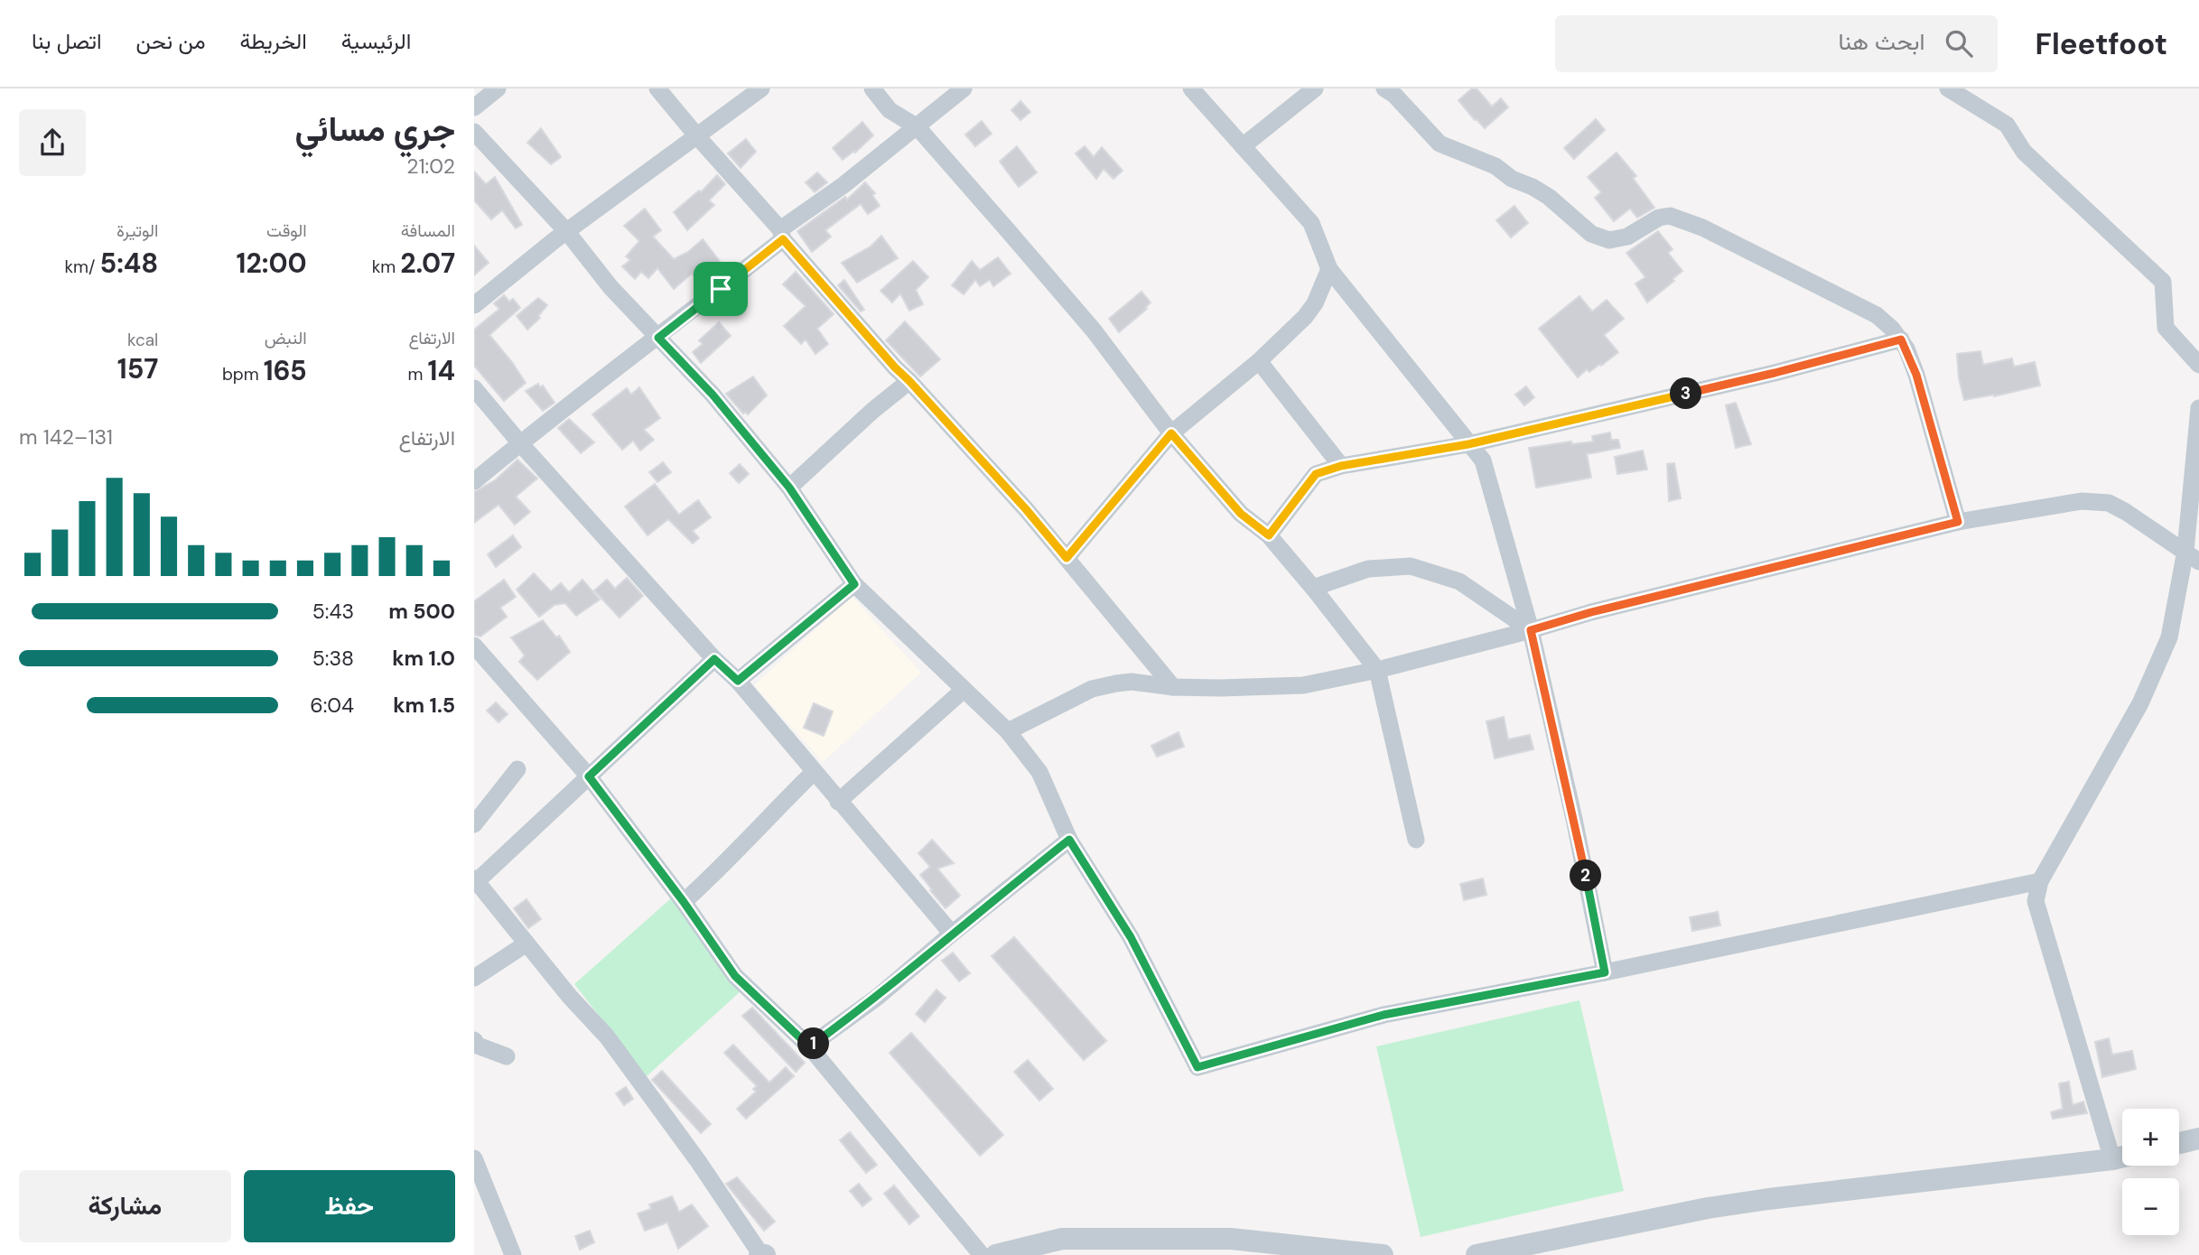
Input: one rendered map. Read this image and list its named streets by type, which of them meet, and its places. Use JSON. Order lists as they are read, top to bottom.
{
  "page": {
    "header": "Fleetfoot",
    "search": "ابحث هنا",
    "nav": [
      "الرئيسية",
      "الخريطة",
      "من نحن",
      "اتصل بنا"
    ],
    "heading": ["جري مسائي", "21:02"],
    "stats": [
      ["المسافة", "2.07 km"],
      ["الوقت", "12:00"],
      ["الوتيرة", "5:48 /km"],
      ["الارتفاع", "14 m"],
      ["النبض", "165 bpm"],
      ["kcal", "157"]
    ],
    "pins": ["3", "2", "1"],
    "chart": ["الارتفاع", "131–142 m"],
    "list": [
      {
        "name": "500 m",
        "note": "5:43"
      },
      {
        "name": "1.0 km",
        "note": "5:38"
      },
      {
        "name": "1.5 km",
        "note": "6:04"
      }
    ],
    "map_buttons": ["+", "−"],
    "buttons": ["حفظ", "مشاركة"]
  }
}
